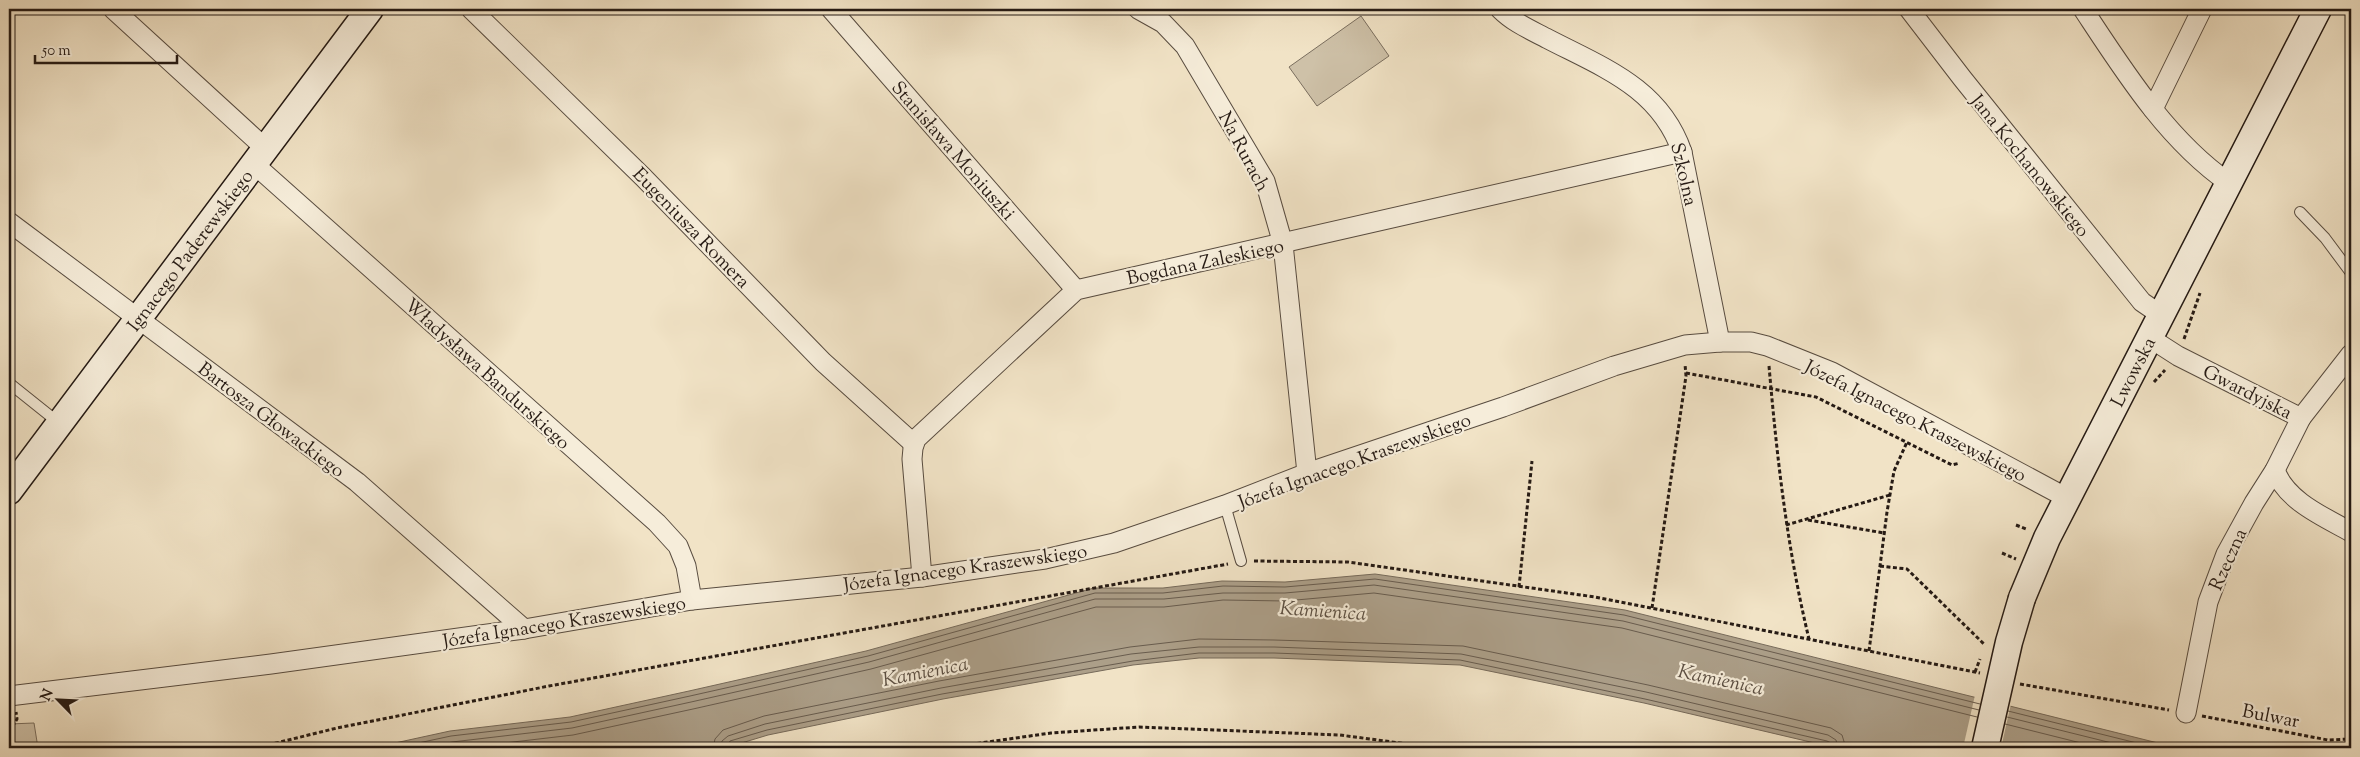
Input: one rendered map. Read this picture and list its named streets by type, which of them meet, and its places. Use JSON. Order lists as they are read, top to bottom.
{
  "streets": {
    "street": [
      "Stanisława Moniuszki",
      "Na Rurach",
      "Jana Kochanowskiego",
      "Szkolna",
      "Eugeniusza Romera",
      "Ignacego Paderewskiego",
      "Bogdana Zaleskiego",
      "Lwowska",
      "Władysława Bandurskiego",
      "Gwardyjska",
      "Bartosza Głowackiego",
      "Józefa Ignacego Kraszewskiego",
      "Rzeczna"
    ],
    "path": ["Bulwar"]
  },
  "crossings": [
    ["Stanisława Moniuszki", "Bogdana Zaleskiego"],
    ["Na Rurach", "Bogdana Zaleskiego"],
    ["Na Rurach", "Józefa Ignacego Kraszewskiego"],
    ["Jana Kochanowskiego", "Lwowska"],
    ["Szkolna", "Bogdana Zaleskiego"],
    ["Szkolna", "Józefa Ignacego Kraszewskiego"],
    ["Ignacego Paderewskiego", "Władysława Bandurskiego"],
    ["Ignacego Paderewskiego", "Bartosza Głowackiego"],
    ["Lwowska", "Gwardyjska"],
    ["Lwowska", "Józefa Ignacego Kraszewskiego"],
    ["Władysława Bandurskiego", "Józefa Ignacego Kraszewskiego"],
    ["Gwardyjska", "Rzeczna"],
    ["Bartosza Głowackiego", "Józefa Ignacego Kraszewskiego"],
    ["Rzeczna", "Bulwar"]
  ],
  "water": ["Kamienica"],
  "scale_bar": "50 m",
  "north": "top left"
}
